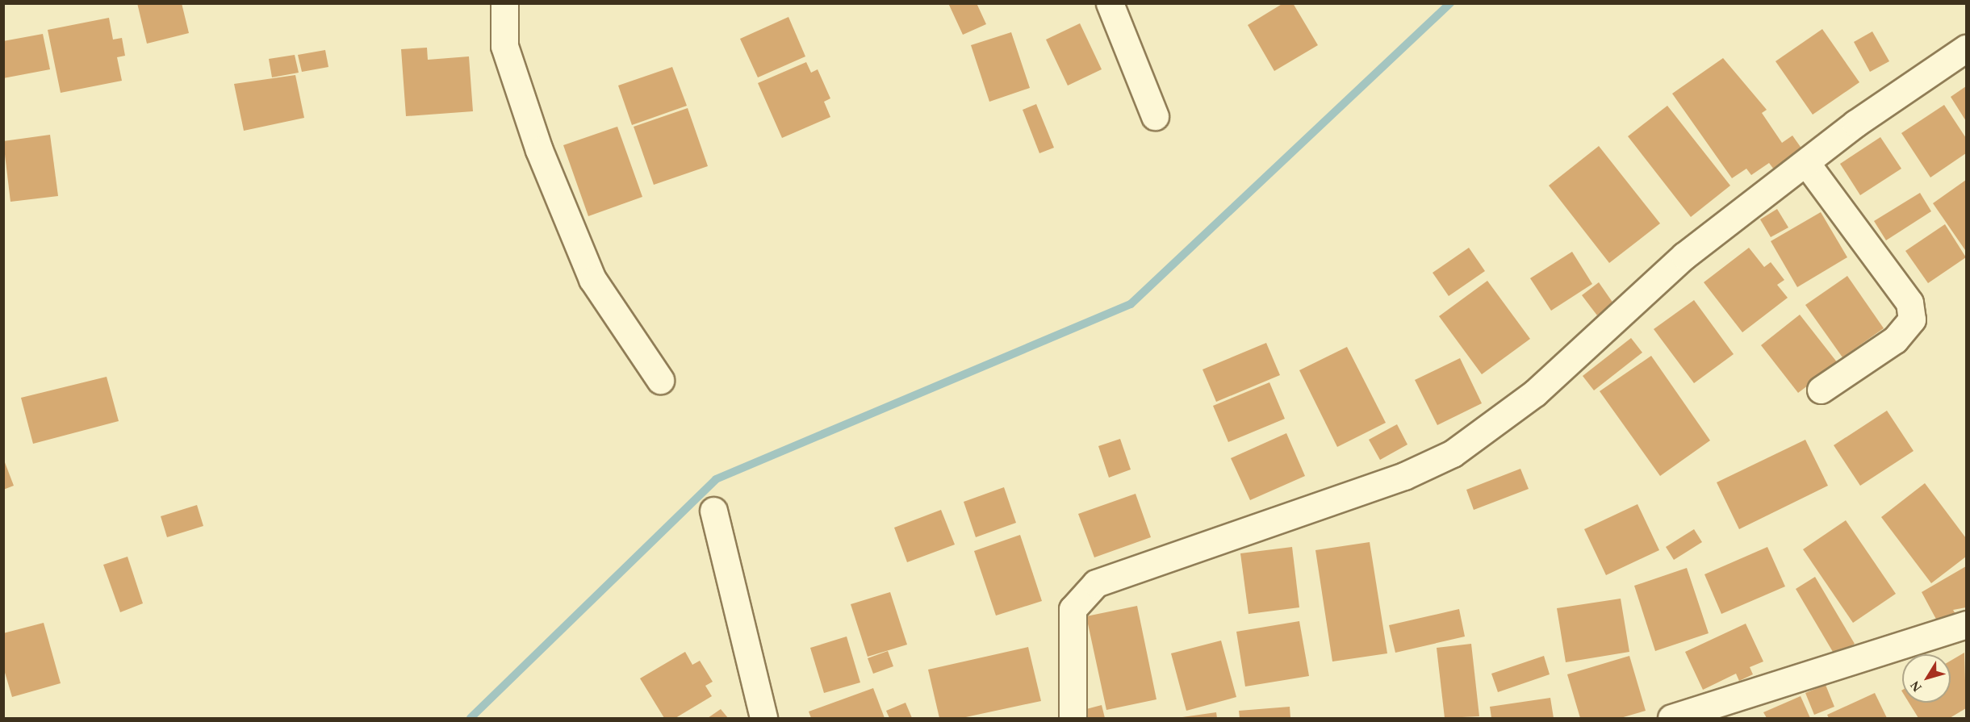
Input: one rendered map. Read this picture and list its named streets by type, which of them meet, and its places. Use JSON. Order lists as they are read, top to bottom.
{
  "north": "bottom left"
}
